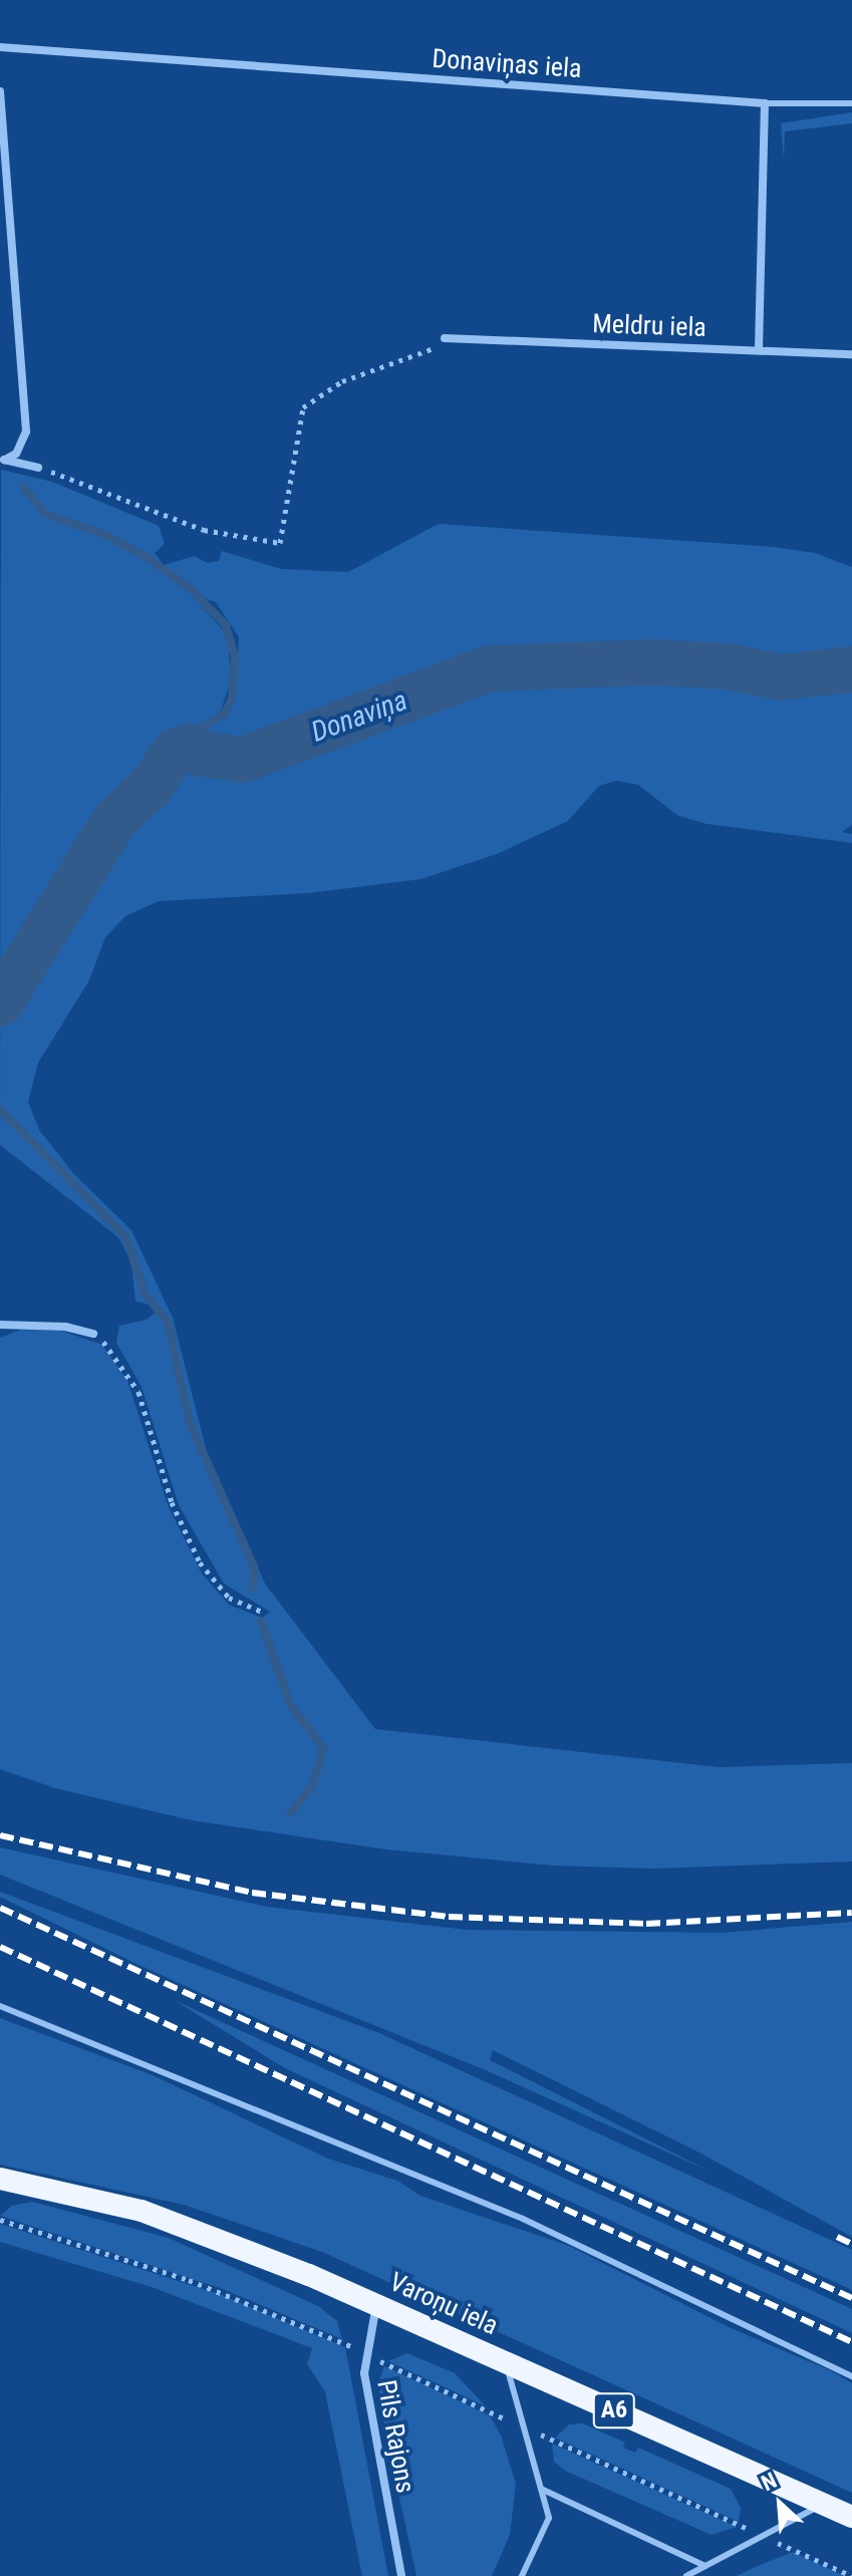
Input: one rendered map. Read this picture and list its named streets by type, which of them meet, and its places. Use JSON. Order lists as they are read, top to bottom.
{
  "streets": {
    "highway": ["Varoņu iela", "A6"],
    "street": ["Donaviņas iela", "Meldru iela", "Pils Rajons"]
  },
  "crossings": [
    ["Varoņu iela", "Pils Rajons"]
  ],
  "water": ["Donaviņa"],
  "north": "top left"
}
